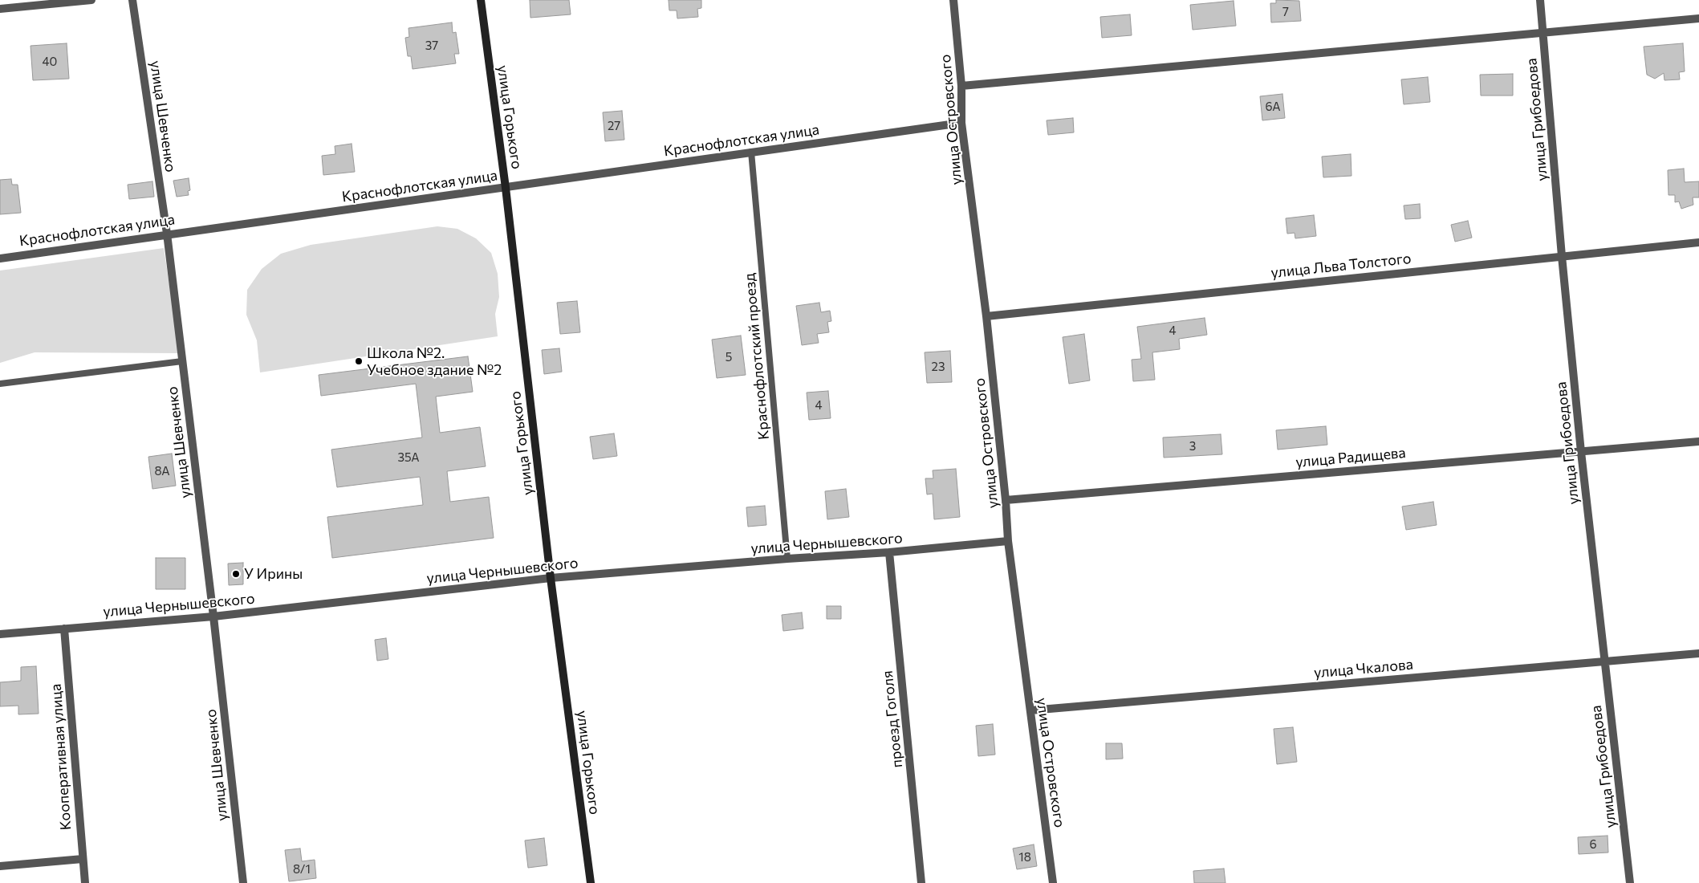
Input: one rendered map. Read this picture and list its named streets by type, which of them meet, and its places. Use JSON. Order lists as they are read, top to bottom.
{
  "streets": {
    "street": [
      "улица Шевченко",
      "улица Горького",
      "улица Островского",
      "улица Грибоедова",
      "Краснофлотская улица",
      "улица Льва Толстого",
      "улица Радищева",
      "улица Чернышевского",
      "улица Чкалова",
      "проезд Гоголя",
      "Кооперативная улица"
    ],
    "lane": ["Краснофлотский проезд"]
  },
  "crossings": [
    ["улица Шевченко", "Краснофлотская улица"],
    ["улица Шевченко", "улица Чернышевского"],
    ["улица Горького", "Краснофлотская улица"],
    ["улица Горького", "улица Чернышевского"],
    ["улица Островского", "Краснофлотская улица"],
    ["улица Островского", "улица Льва Толстого"],
    ["улица Островского", "улица Радищева"],
    ["улица Островского", "улица Чернышевского"],
    ["улица Островского", "улица Чкалова"],
    ["улица Грибоедова", "улица Льва Толстого"],
    ["улица Грибоедова", "улица Радищева"],
    ["улица Грибоедова", "улица Чкалова"],
    ["Краснофлотская улица", "Краснофлотский проезд"],
    ["Краснофлотский проезд", "улица Чернышевского"],
    ["улица Чернышевского", "проезд Гоголя"],
    ["улица Чернышевского", "Кооперативная улица"]
  ],
  "places": ["Школа №2. Учебное здание №2", "У Ирины"],
  "house_numbers": [
    "7",
    "37",
    "40",
    "6А",
    "27",
    "4",
    "5",
    "23",
    "4",
    "3",
    "35А",
    "8А",
    "6",
    "18",
    "8/1"
  ]
}
